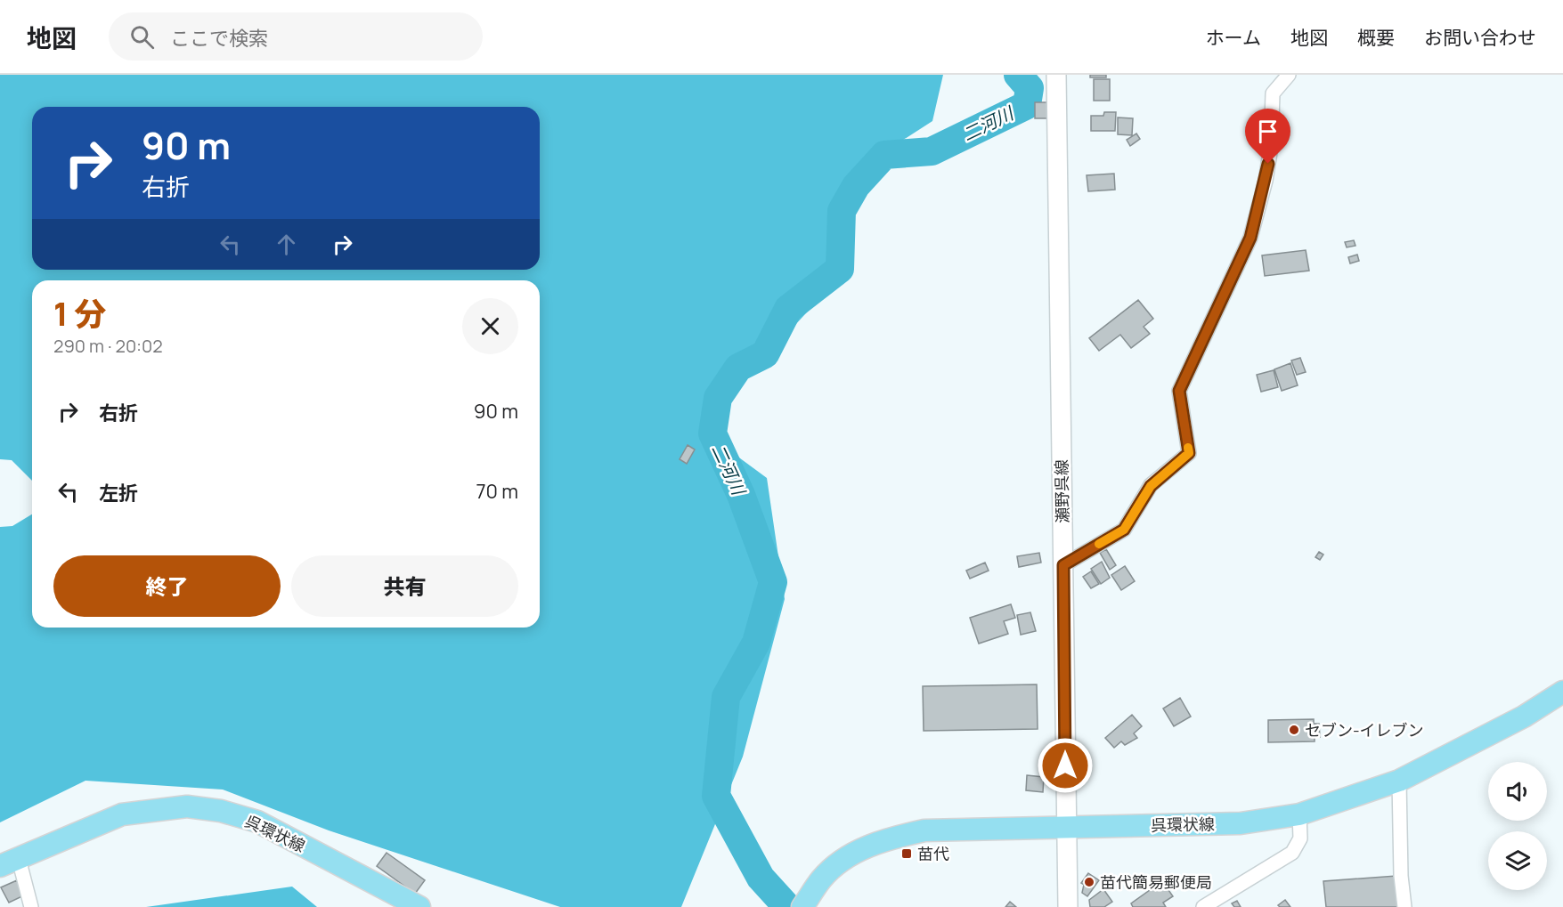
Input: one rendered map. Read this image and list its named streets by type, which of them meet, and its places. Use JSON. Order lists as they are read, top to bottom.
{
  "streets": {
    "main road": ["瀬野呉線", "呉環状線"]
  },
  "crossings": [
    ["瀬野呉線", "呉環状線"]
  ],
  "water": ["二河川"],
  "places": {
    "other": ["セブン-イレブン", "苗代簡易郵便局"],
    "transit": ["苗代"]
  },
  "page": {
    "header": "地図",
    "search": "ここで検索",
    "nav": [
      "ホーム",
      "地図",
      "概要",
      "お問い合わせ"
    ],
    "turn": ["90 m", "右折"],
    "heading": ["1 分", "290 m · 20:02"],
    "list": [
      {
        "name": "右折",
        "value": "90 m"
      },
      {
        "name": "左折",
        "value": "70 m"
      }
    ],
    "buttons": ["終了", "共有"]
  }
}
